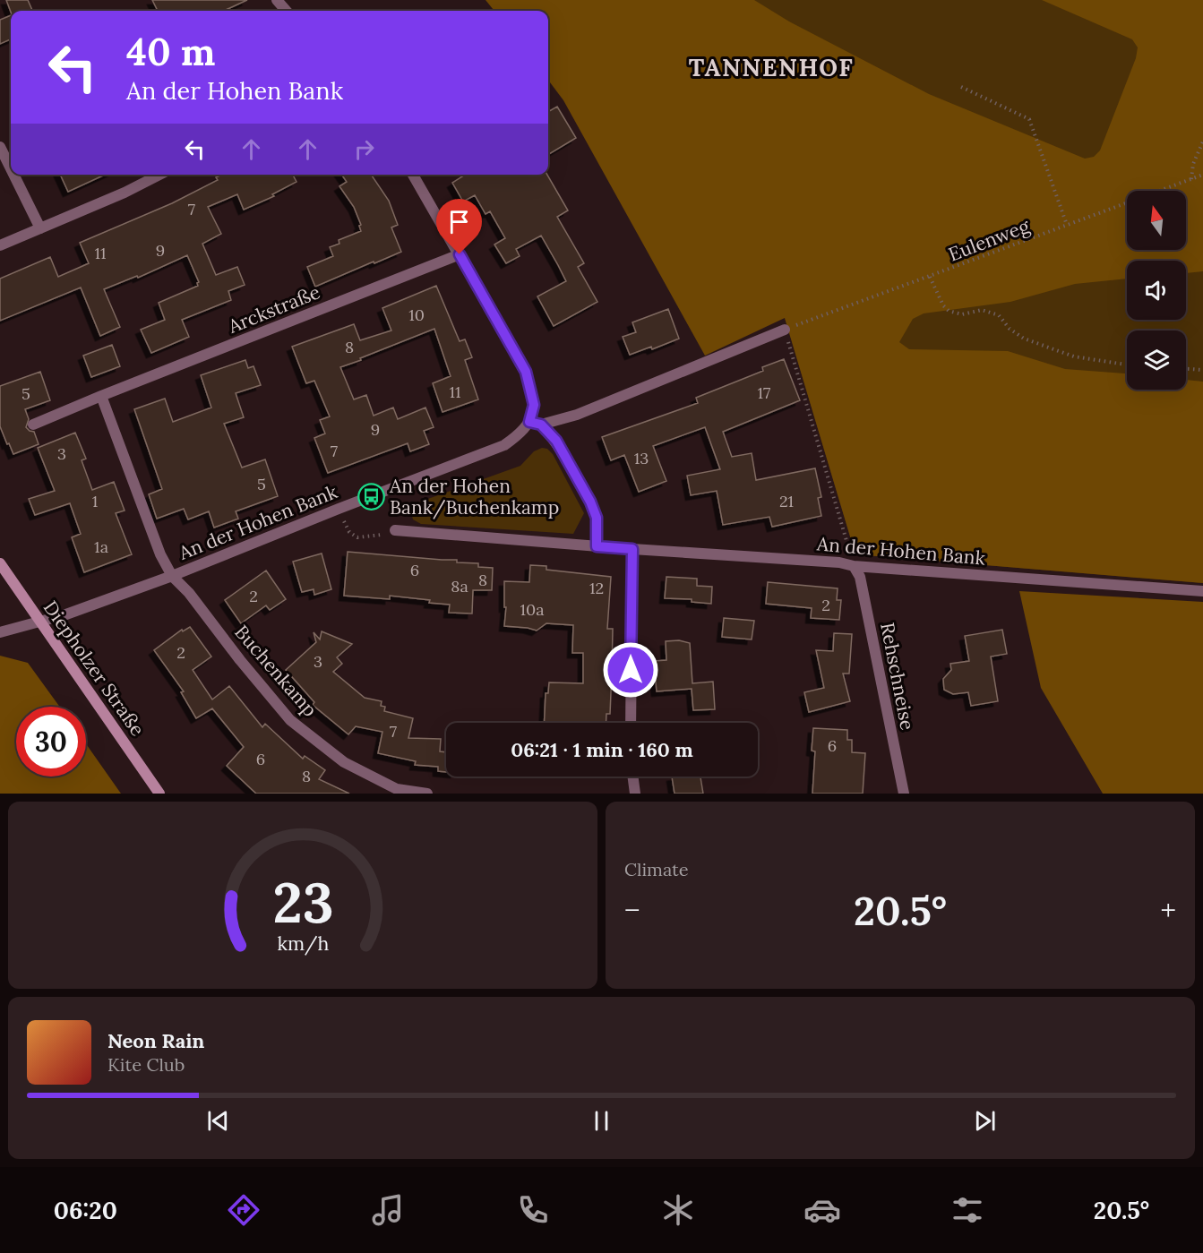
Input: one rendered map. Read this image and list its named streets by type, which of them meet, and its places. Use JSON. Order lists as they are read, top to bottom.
{
  "streets": {
    "main road": ["Diepholzer Straße"],
    "street": [
      "Arckstraße",
      "An der Hohen Bank",
      "Buchenkamp",
      "Rehschneise"
    ],
    "path": ["Eulenweg"]
  },
  "crossings": [
    ["An der Hohen Bank", "Diepholzer Straße"],
    ["An der Hohen Bank", "Buchenkamp"],
    ["An der Hohen Bank", "Rehschneise"]
  ],
  "districts": ["TANNENHOF"],
  "places": {
    "bus stop": ["An der Hohen Bank/Buchenkamp"]
  },
  "house_numbers": [
    "7",
    "9",
    "11",
    "10",
    "8",
    "11",
    "17",
    "5",
    "9",
    "7",
    "3",
    "13",
    "5",
    "1",
    "21",
    "1a",
    "6",
    "8",
    "8a",
    "12",
    "2",
    "2",
    "10a",
    "2",
    "3",
    "7",
    "6",
    "6",
    "8"
  ],
  "north": "top",
  "page": {
    "turn": ["40 m", "An der Hohen Bank"],
    "limit": "30",
    "trip": "06:21 · 1 min · 160 m",
    "tile": "Climate",
    "heat": ["−", "20.5°", "+"],
    "song": ["Neon Rain", "Kite Club"],
    "tabs": ["06:20", "20.5°"],
    "gauge": ["23", "km/h"]
  }
}
